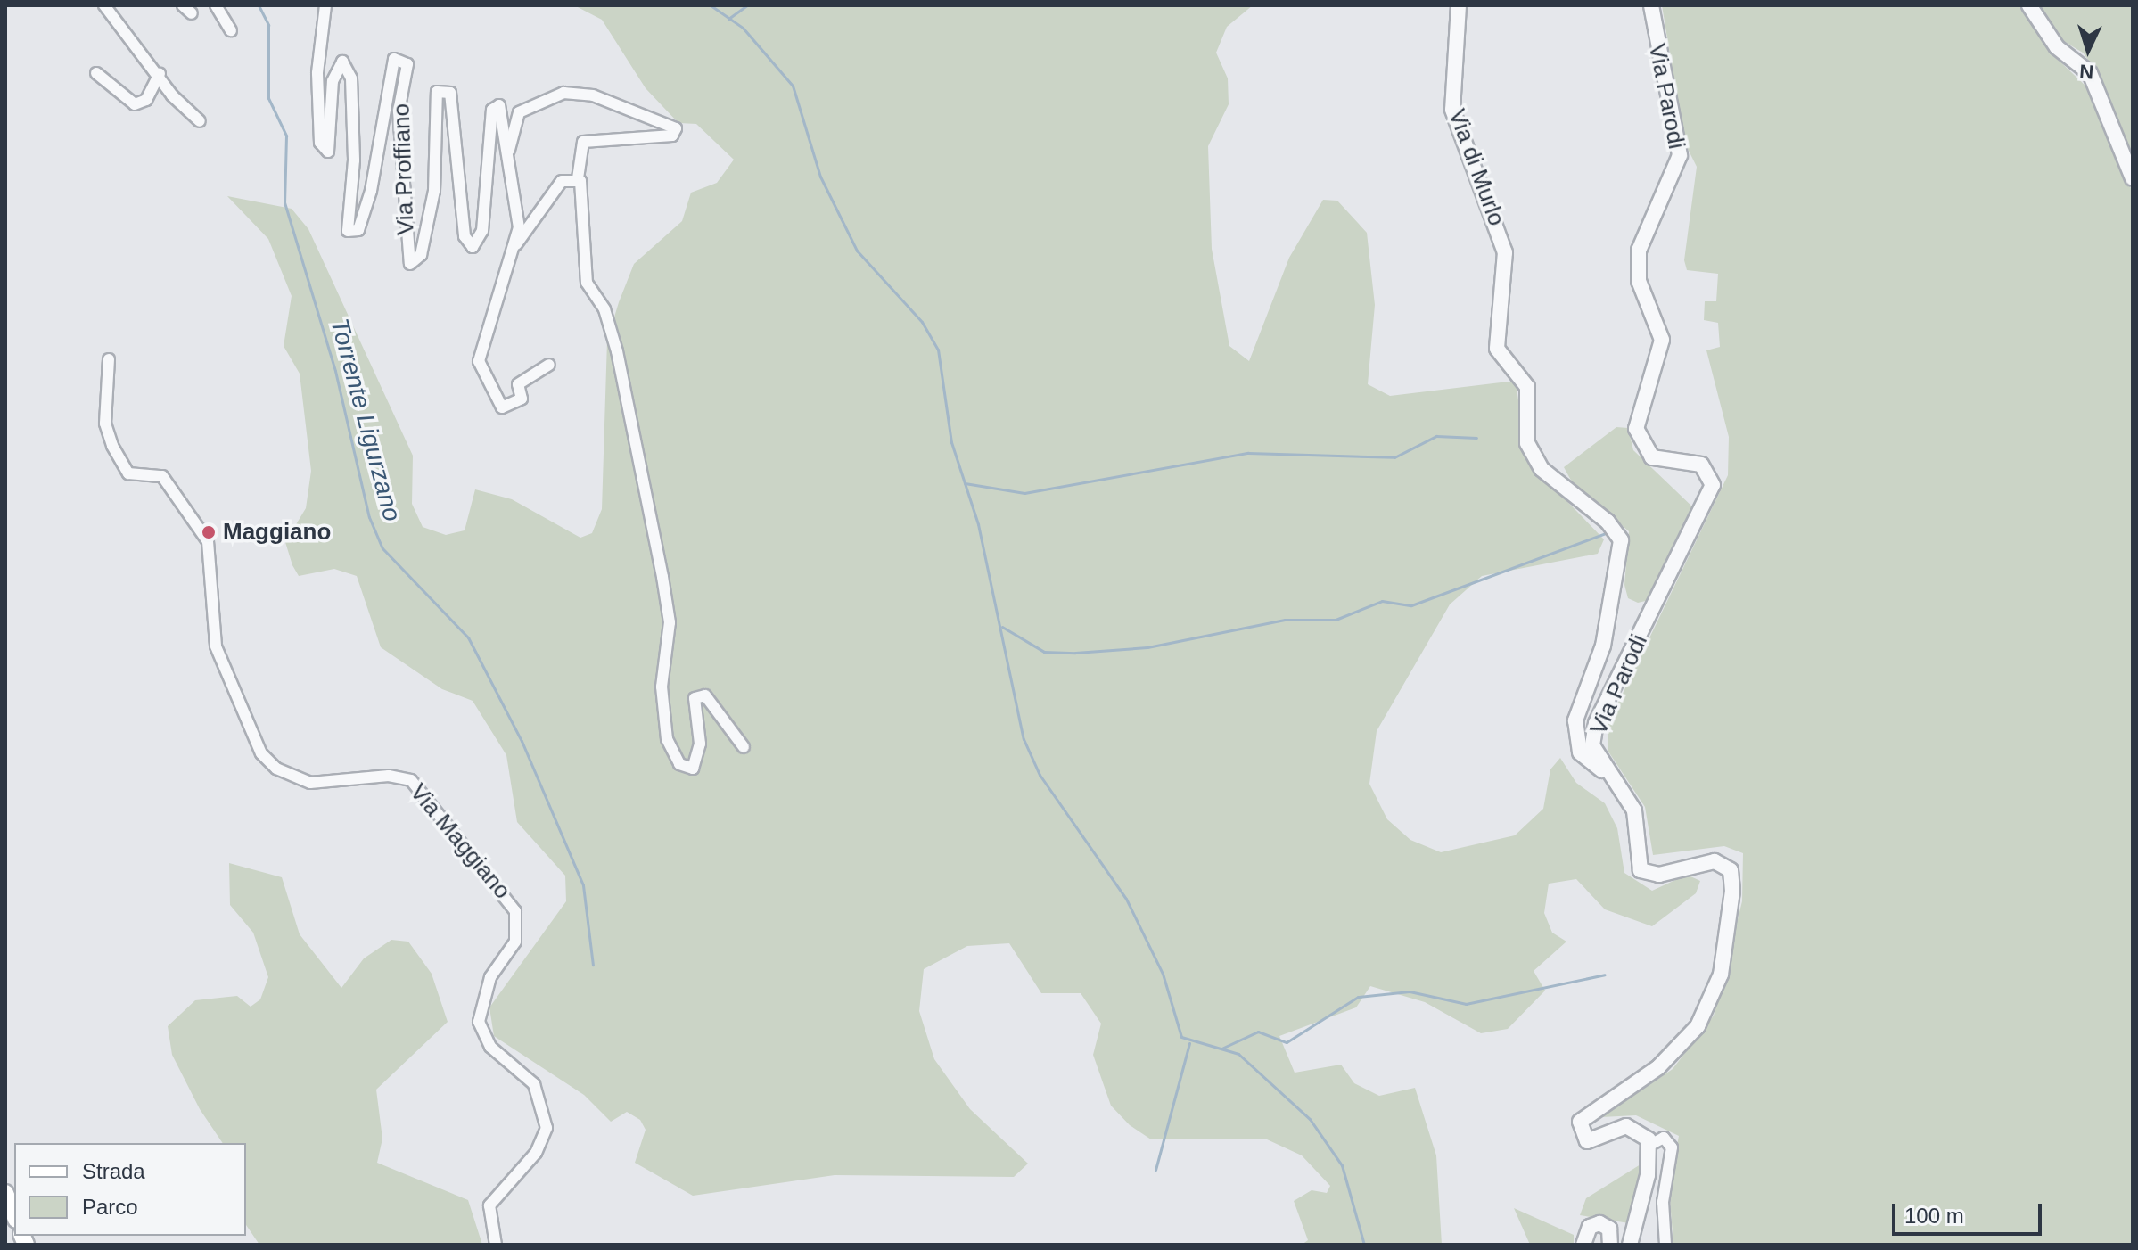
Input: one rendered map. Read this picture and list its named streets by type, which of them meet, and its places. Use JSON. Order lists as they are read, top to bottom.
{
  "streets": {
    "street": [
      "Via Parodi",
      "Via di Murlo",
      "Via Proffiano",
      "Via Maggiano"
    ]
  },
  "crossings": [
    ["Via Parodi", "Via di Murlo"]
  ],
  "water": ["Torrente Ligurzano"],
  "places": ["Maggiano"],
  "legend": ["Strada", "Parco"],
  "scale_bar": "100 m",
  "north": "bottom"
}
